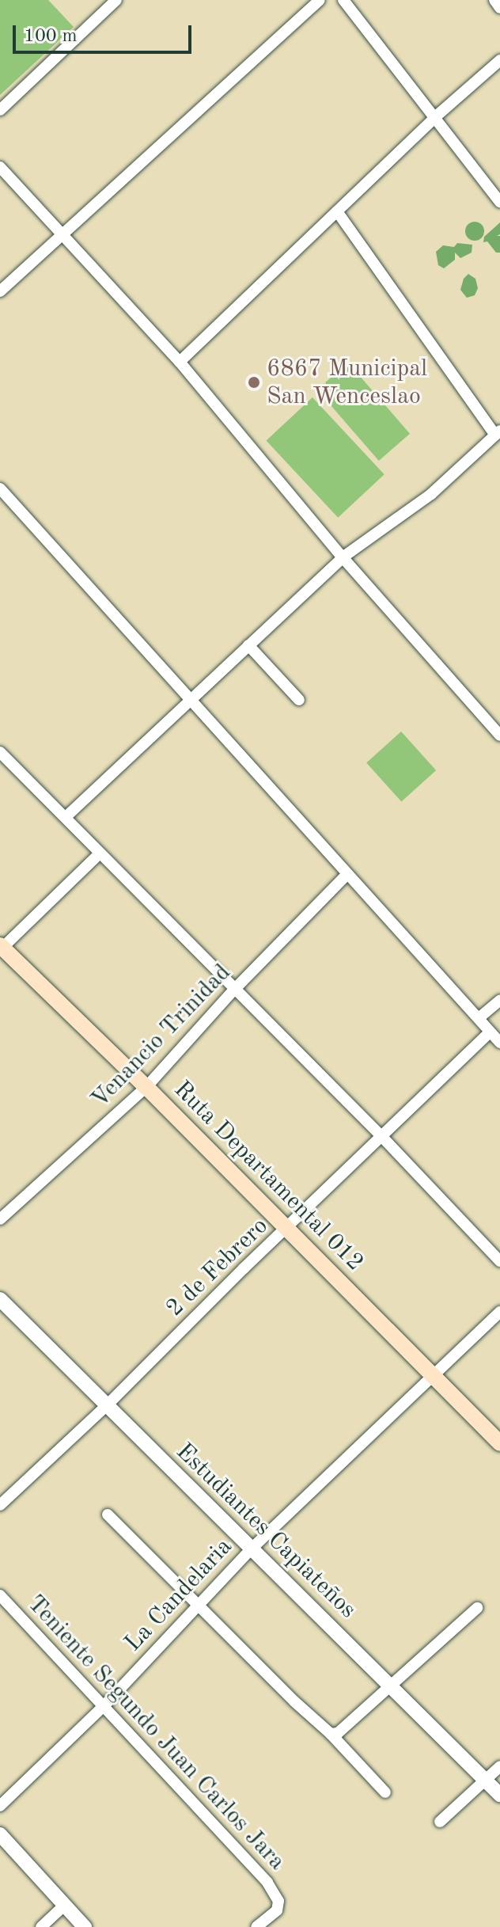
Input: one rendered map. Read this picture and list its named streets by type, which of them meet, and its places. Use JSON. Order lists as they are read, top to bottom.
{
  "streets": {
    "main road": ["Ruta Departamental 012"],
    "street": [
      "Venancio Trinidad",
      "2 de Febrero",
      "Estudiantes Capiateños",
      "La Candelaria",
      "Teniente Segundo Juan Carlos Jara"
    ]
  },
  "crossings": [
    ["Venancio Trinidad", "Ruta Departamental 012"],
    ["Ruta Departamental 012", "2 de Febrero"],
    ["Ruta Departamental 012", "La Candelaria"],
    ["2 de Febrero", "Estudiantes Capiateños"],
    ["Estudiantes Capiateños", "La Candelaria"],
    ["La Candelaria", "Teniente Segundo Juan Carlos Jara"]
  ],
  "places": ["6867 Municipal San Wenceslao"],
  "scale_bar": "100 m"
}
